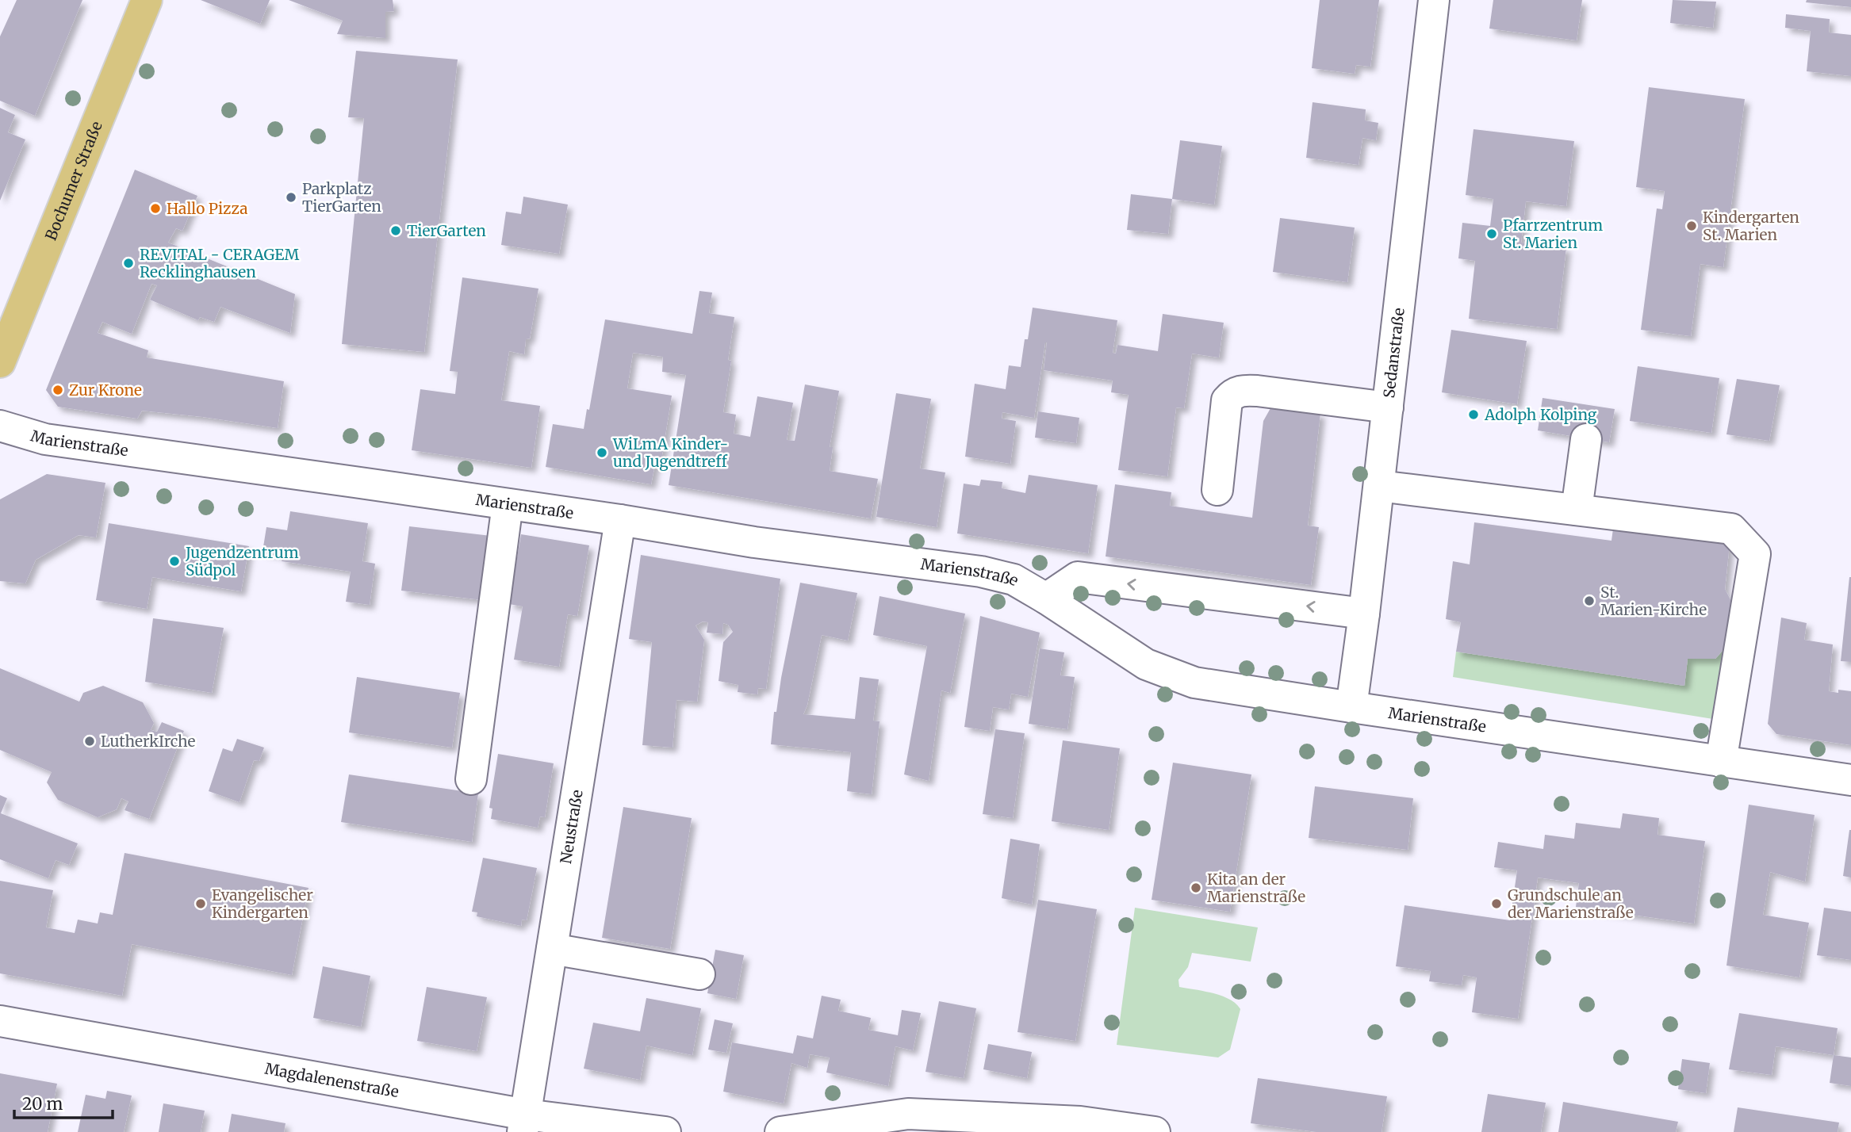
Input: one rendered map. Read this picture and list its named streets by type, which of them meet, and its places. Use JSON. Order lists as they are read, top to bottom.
{
  "streets": {
    "main road": ["Bochumer Straße"],
    "street": [
      "Sedanstraße",
      "Marienstraße",
      "Neustraße",
      "Magdalenenstraße"
    ]
  },
  "crossings": [
    ["Sedanstraße", "Marienstraße"],
    ["Marienstraße", "Neustraße"],
    ["Neustraße", "Magdalenenstraße"]
  ],
  "places": [
    "Parkplatz TierGarten",
    "Hallo Pizza",
    "Kindergarten St. Marien",
    "TierGarten",
    "Pfarrzentrum St. Marien",
    "RE.VITAL - CERAGEM Recklinghausen",
    "Zur Krone",
    "Adolph Kolping",
    "WiLmA Kinder- und Jugendtreff",
    "Jugendzentrum Südpol",
    "St. Marien-Kirche",
    "LutherkIrche",
    "Kita an der Marienstraße",
    "Evangelischer Kindergarten",
    "Grundschule an der Marienstraße"
  ],
  "scale_bar": "20 m"
}
